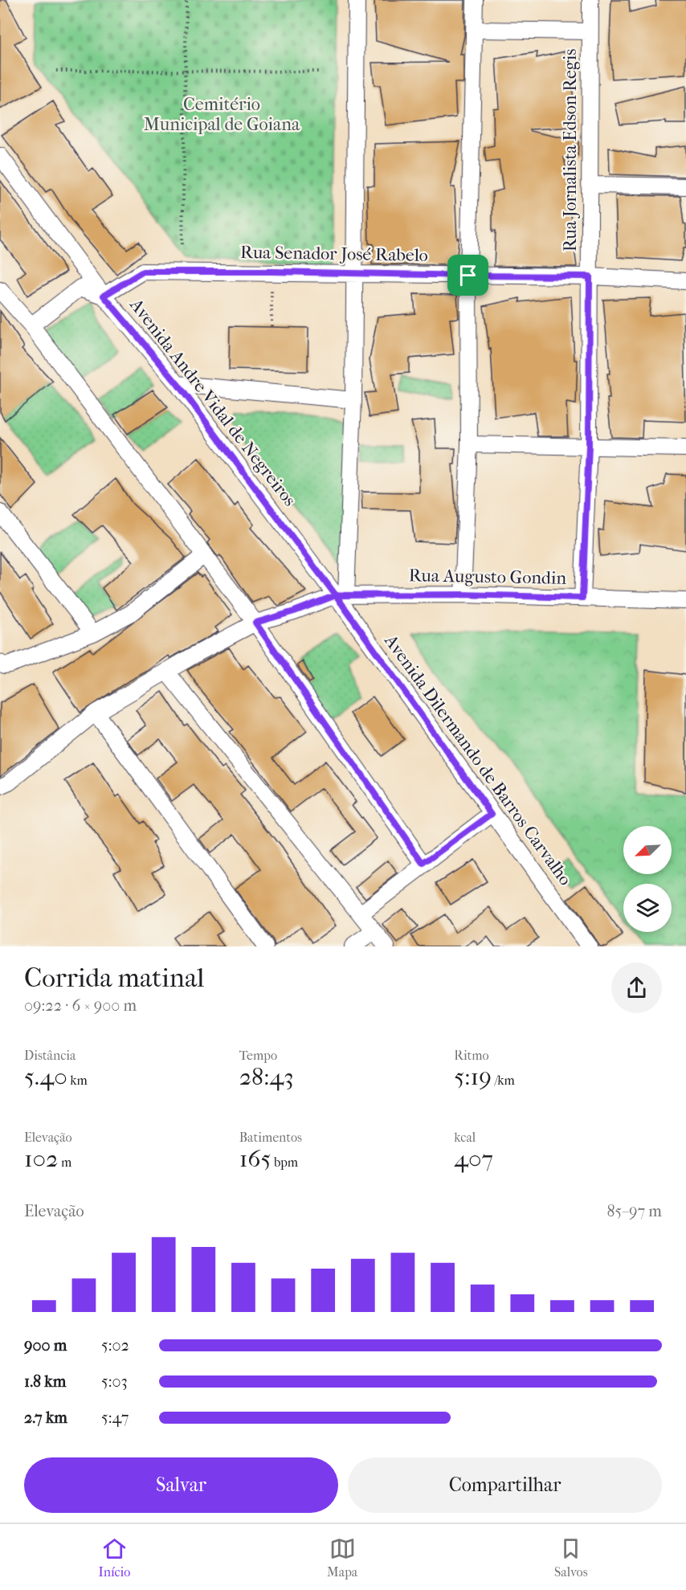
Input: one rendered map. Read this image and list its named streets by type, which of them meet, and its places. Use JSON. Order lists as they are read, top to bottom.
{
  "streets": {
    "street": [
      "Rua Jornalista Edson Regis",
      "Rua Senador José Rabelo",
      "Avenida Andre Vidal de Negreiros",
      "Rua Augusto Gondin",
      "Avenida Dilermando de Barros Carvalho"
    ]
  },
  "crossings": [
    ["Rua Jornalista Edson Regis", "Rua Senador José Rabelo"],
    ["Rua Jornalista Edson Regis", "Rua Augusto Gondin"],
    ["Rua Senador José Rabelo", "Avenida Andre Vidal de Negreiros"],
    ["Avenida Andre Vidal de Negreiros", "Rua Augusto Gondin"],
    ["Avenida Andre Vidal de Negreiros", "Avenida Dilermando de Barros Carvalho"],
    ["Rua Augusto Gondin", "Avenida Dilermando de Barros Carvalho"]
  ],
  "parks": ["Cemitério Municipal de Goiana"],
  "north": "bottom left",
  "page": {
    "heading": ["Corrida matinal", "09:22 · 6 × 900 m"],
    "stats": [
      ["Distância", "5.40 km"],
      ["Tempo", "28:43"],
      ["Ritmo", "5:19 /km"],
      ["Elevação", "102 m"],
      ["Batimentos", "165 bpm"],
      ["kcal", "407"]
    ],
    "chart": ["Elevação", "85–97 m"],
    "list": [
      {
        "name": "900 m",
        "note": "5:02"
      },
      {
        "name": "1.8 km",
        "note": "5:03"
      },
      {
        "name": "2.7 km",
        "note": "5:47"
      }
    ],
    "buttons": ["Salvar", "Compartilhar"],
    "tabs": ["Início", "Mapa", "Salvos"]
  }
}
